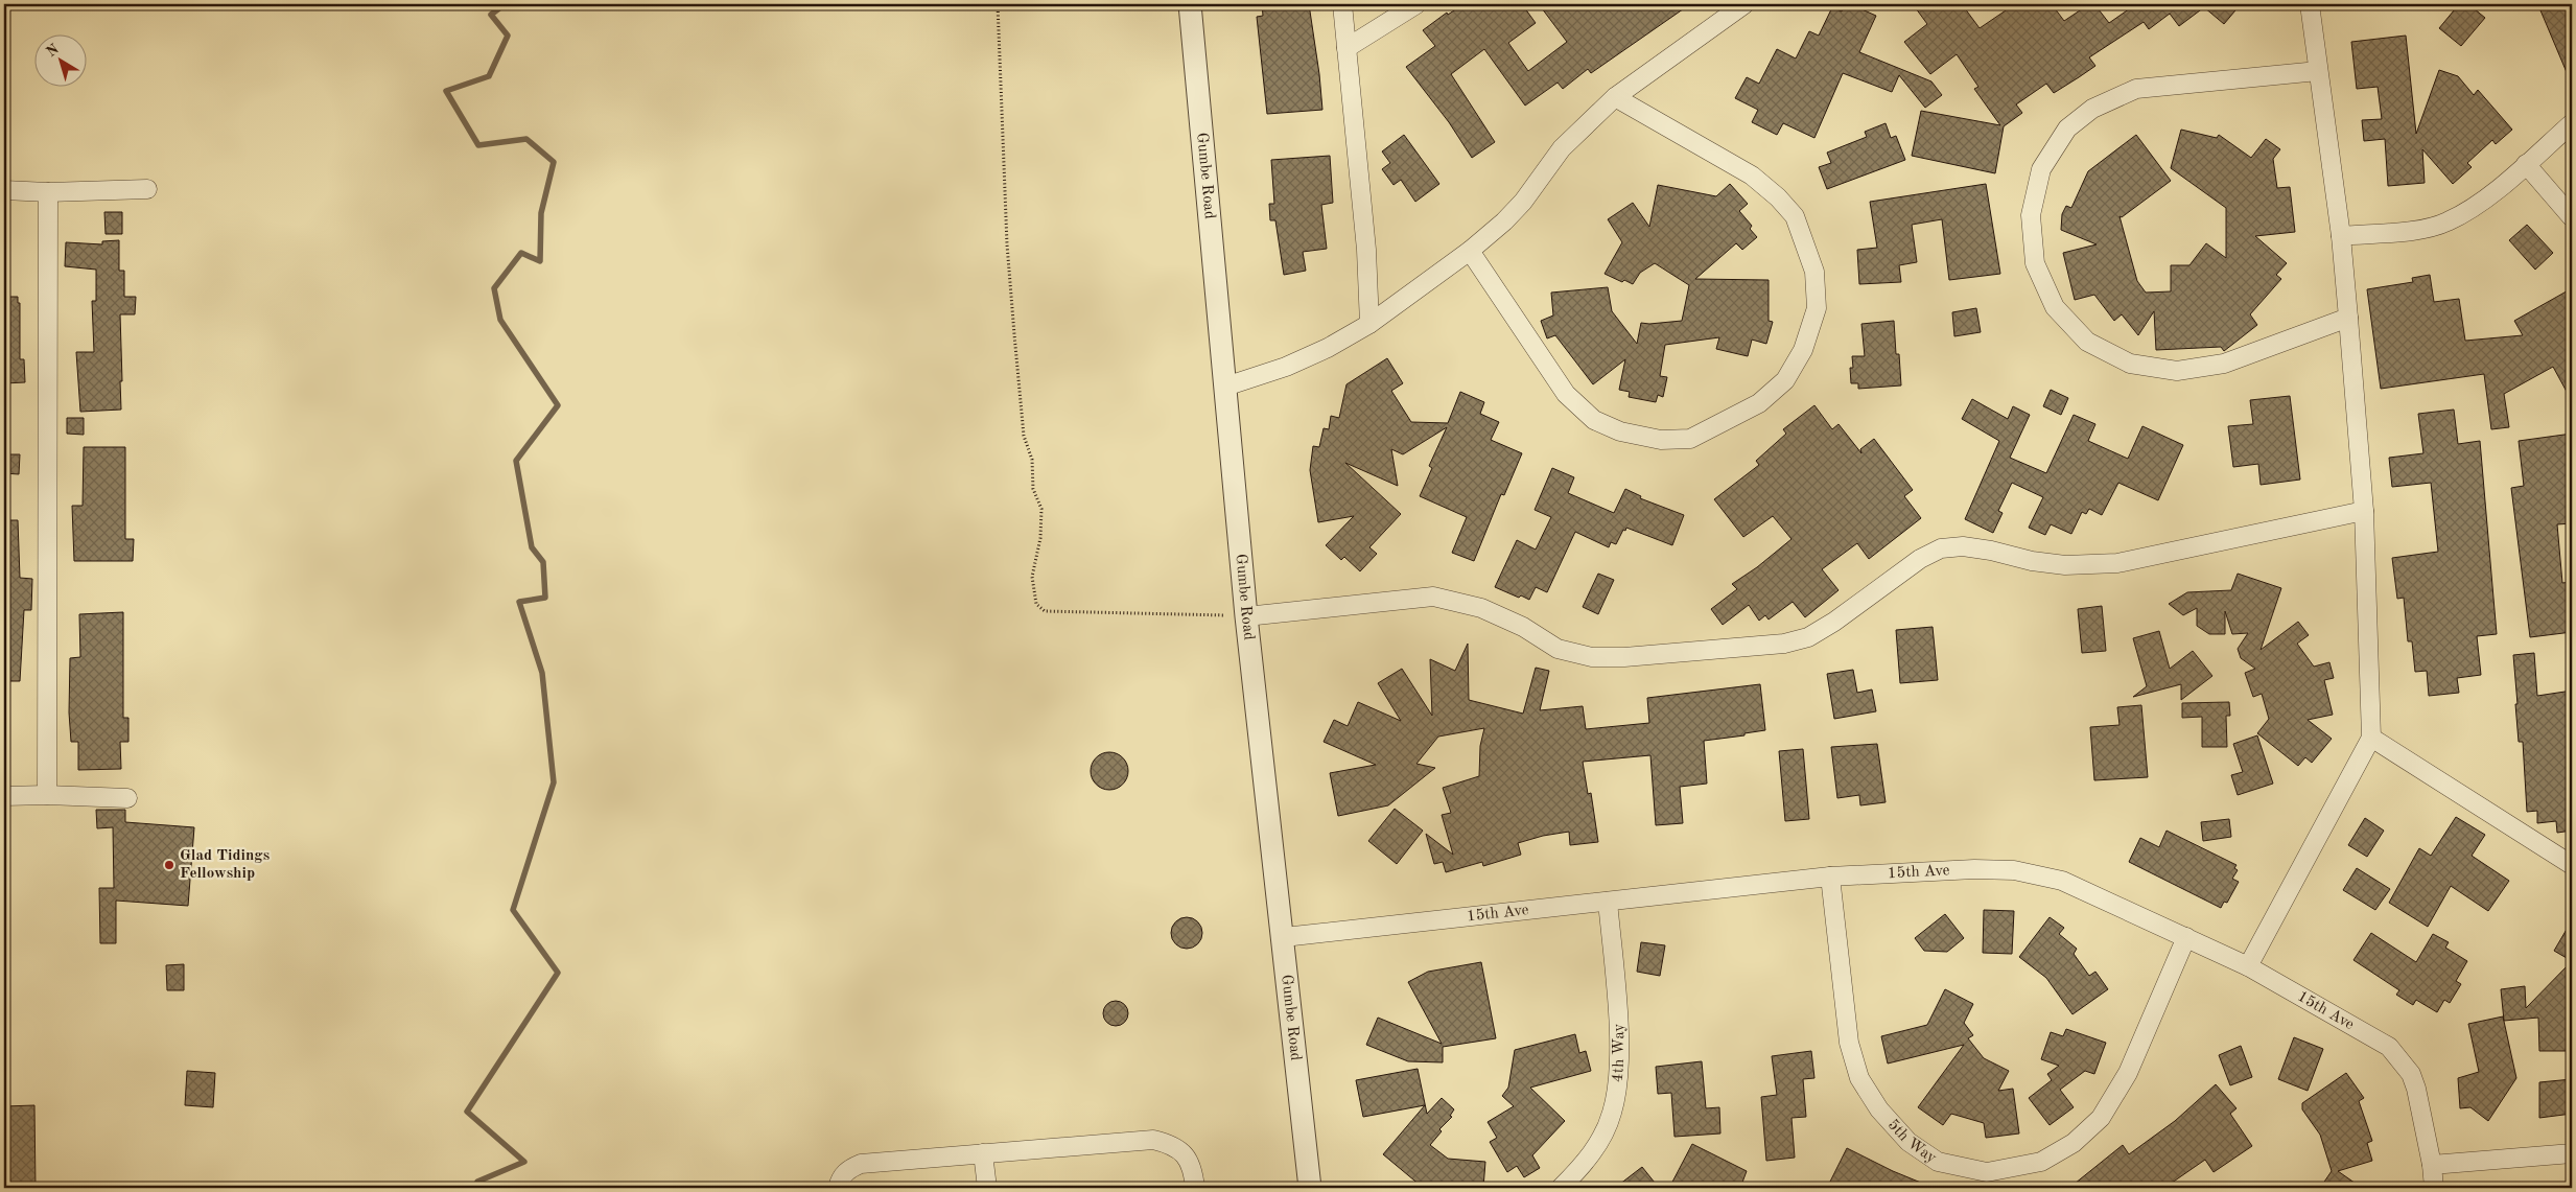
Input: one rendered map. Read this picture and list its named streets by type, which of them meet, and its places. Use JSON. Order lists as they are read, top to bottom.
{
  "streets": {
    "street": [
      "Gumbe Road",
      "15th Ave",
      "4th Way",
      "5th Way"
    ]
  },
  "crossings": [
    ["Gumbe Road", "15th Ave"],
    ["15th Ave", "4th Way"],
    ["15th Ave", "5th Way"]
  ],
  "places": ["Glad Tidings Fellowship"],
  "north": "top left"
}
